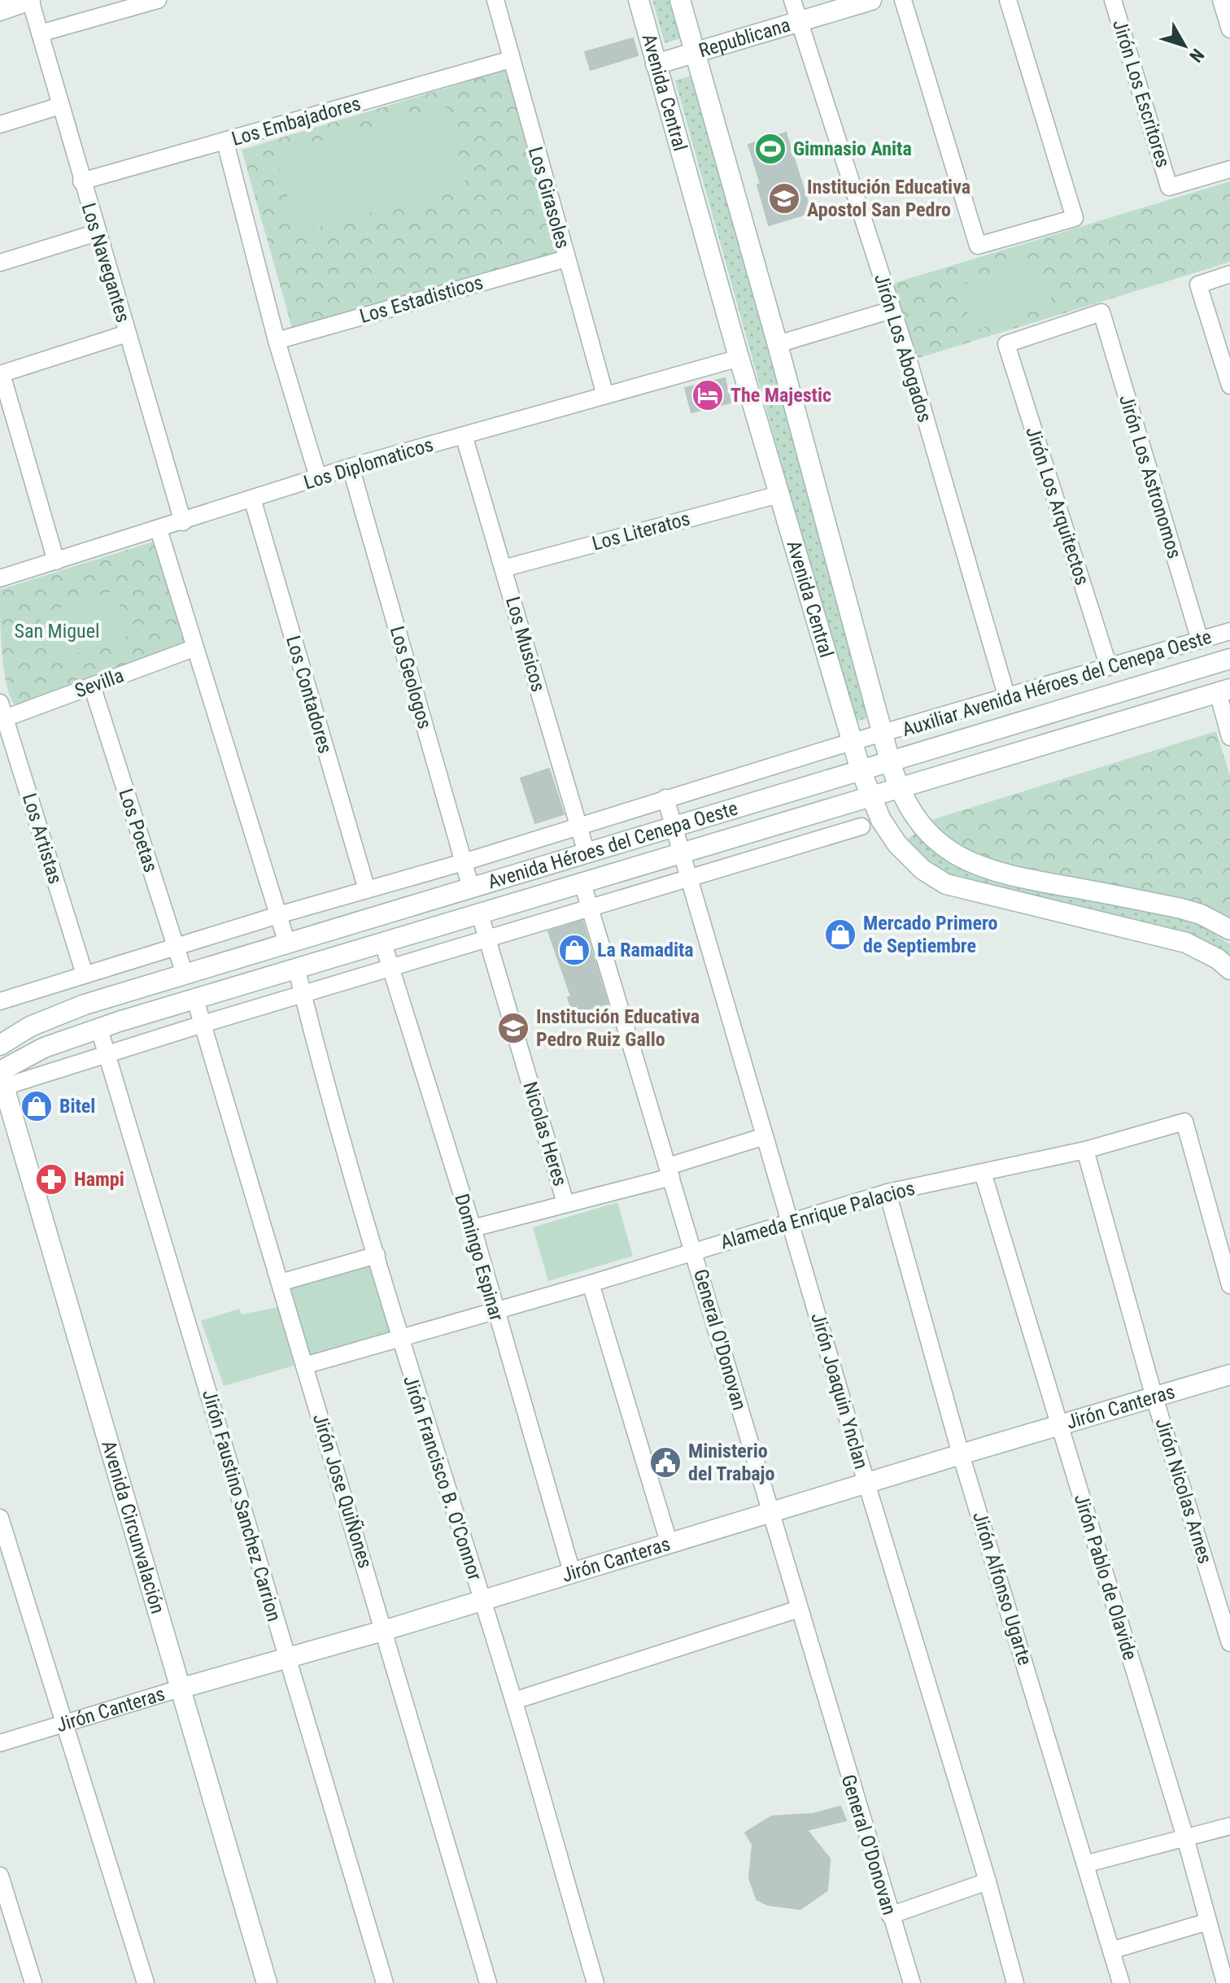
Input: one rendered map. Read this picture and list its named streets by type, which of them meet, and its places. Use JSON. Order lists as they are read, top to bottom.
{
  "streets": {
    "main road": [
      "Republicana",
      "Avenida Central",
      "Avenida Héroes del Cenepa Oeste",
      "Jirón Canteras",
      "Avenida Circunvalación"
    ],
    "street": [
      "Jirón Los Escritores",
      "Los Embajadores",
      "Los Girasoles",
      "Los Navegantes",
      "Los Estadisticos",
      "Jirón Los Abogados",
      "Los Diplomaticos",
      "Jirón Los Astronomos",
      "Jirón Los Arquitectos",
      "Los Literatos",
      "Los Musicos",
      "Los Geologos",
      "Sevilla",
      "Auxiliar Avenida Héroes del Cenepa Oeste",
      "Los Contadores",
      "Los Poetas",
      "Los Artistas",
      "Nicolas Heres",
      "Alameda Enrique Palacios",
      "Domingo Espinar",
      "General O'Donovan",
      "Jirón Joaquin Ynclan",
      "Jirón Francisco B. O'Connor",
      "Jirón Jose QuiÑones",
      "Jirón Nicolas Arnes",
      "Jirón Faustino Sanchez Carrion",
      "Jirón Pablo de Olavide",
      "Jirón Alfonso Ugarte"
    ]
  },
  "crossings": [
    ["Republicana", "Avenida Central"],
    ["Republicana", "Jirón Los Abogados"],
    ["Avenida Central", "Los Diplomaticos"],
    ["Avenida Central", "Los Literatos"],
    ["Avenida Central", "Auxiliar Avenida Héroes del Cenepa Oeste"],
    ["Avenida Central", "Avenida Héroes del Cenepa Oeste"],
    ["Los Embajadores", "Los Girasoles"],
    ["Los Embajadores", "Los Navegantes"],
    ["Los Girasoles", "Los Estadisticos"],
    ["Los Girasoles", "Los Diplomaticos"],
    ["Los Navegantes", "Los Diplomaticos"],
    ["Jirón Los Abogados", "Auxiliar Avenida Héroes del Cenepa Oeste"],
    ["Los Diplomaticos", "Los Musicos"],
    ["Los Diplomaticos", "Los Geologos"],
    ["Los Diplomaticos", "Los Contadores"],
    ["Jirón Los Astronomos", "Jirón Los Arquitectos"],
    ["Jirón Los Astronomos", "Auxiliar Avenida Héroes del Cenepa Oeste"],
    ["Jirón Los Arquitectos", "Auxiliar Avenida Héroes del Cenepa Oeste"],
    ["Los Literatos", "Los Musicos"],
    ["Los Musicos", "Auxiliar Avenida Héroes del Cenepa Oeste"],
    ["Los Musicos", "Avenida Héroes del Cenepa Oeste"],
    ["Los Geologos", "Auxiliar Avenida Héroes del Cenepa Oeste"],
    ["Los Geologos", "Avenida Héroes del Cenepa Oeste"],
    ["Sevilla", "Los Poetas"],
    ["Sevilla", "Los Artistas"],
    ["Auxiliar Avenida Héroes del Cenepa Oeste", "Los Contadores"],
    ["Auxiliar Avenida Héroes del Cenepa Oeste", "Los Poetas"],
    ["Auxiliar Avenida Héroes del Cenepa Oeste", "Los Artistas"],
    ["Auxiliar Avenida Héroes del Cenepa Oeste", "Jirón Joaquin Ynclan"],
    ["Los Poetas", "Avenida Héroes del Cenepa Oeste"],
    ["Avenida Héroes del Cenepa Oeste", "Nicolas Heres"],
    ["Avenida Héroes del Cenepa Oeste", "Domingo Espinar"],
    ["Avenida Héroes del Cenepa Oeste", "General O'Donovan"],
    ["Avenida Héroes del Cenepa Oeste", "Jirón Joaquin Ynclan"],
    ["Avenida Héroes del Cenepa Oeste", "Jirón Francisco B. O'Connor"],
    ["Avenida Héroes del Cenepa Oeste", "Jirón Jose QuiÑones"],
    ["Avenida Héroes del Cenepa Oeste", "Jirón Faustino Sanchez Carrion"],
    ["Avenida Héroes del Cenepa Oeste", "Avenida Circunvalación"],
    ["Alameda Enrique Palacios", "Domingo Espinar"],
    ["Alameda Enrique Palacios", "General O'Donovan"],
    ["Alameda Enrique Palacios", "Jirón Joaquin Ynclan"],
    ["Alameda Enrique Palacios", "Jirón Francisco B. O'Connor"],
    ["Alameda Enrique Palacios", "Jirón Jose QuiÑones"],
    ["Alameda Enrique Palacios", "Jirón Nicolas Arnes"],
    ["Alameda Enrique Palacios", "Jirón Pablo de Olavide"],
    ["Alameda Enrique Palacios", "Jirón Alfonso Ugarte"],
    ["Domingo Espinar", "Jirón Canteras"],
    ["General O'Donovan", "Jirón Canteras"],
    ["Jirón Joaquin Ynclan", "Jirón Canteras"],
    ["Jirón Canteras", "Jirón Francisco B. O'Connor"],
    ["Jirón Canteras", "Jirón Jose QuiÑones"],
    ["Jirón Canteras", "Jirón Nicolas Arnes"],
    ["Jirón Canteras", "Jirón Faustino Sanchez Carrion"],
    ["Jirón Canteras", "Avenida Circunvalación"],
    ["Jirón Canteras", "Jirón Pablo de Olavide"],
    ["Jirón Canteras", "Jirón Alfonso Ugarte"]
  ],
  "parks": ["San Miguel"],
  "places": {
    "sports": ["Gimnasio Anita"],
    "school or university": ["Institución Educativa Apostol San Pedro", "Institución Educativa Pedro Ruiz Gallo"],
    "hotel": ["The Majestic"],
    "shop": ["Mercado Primero de Septiembre", "La Ramadita", "Bitel"],
    "pharmacy": ["Hampi"],
    "public building": ["Ministerio del Trabajo"]
  },
  "north": "bottom right"
}
